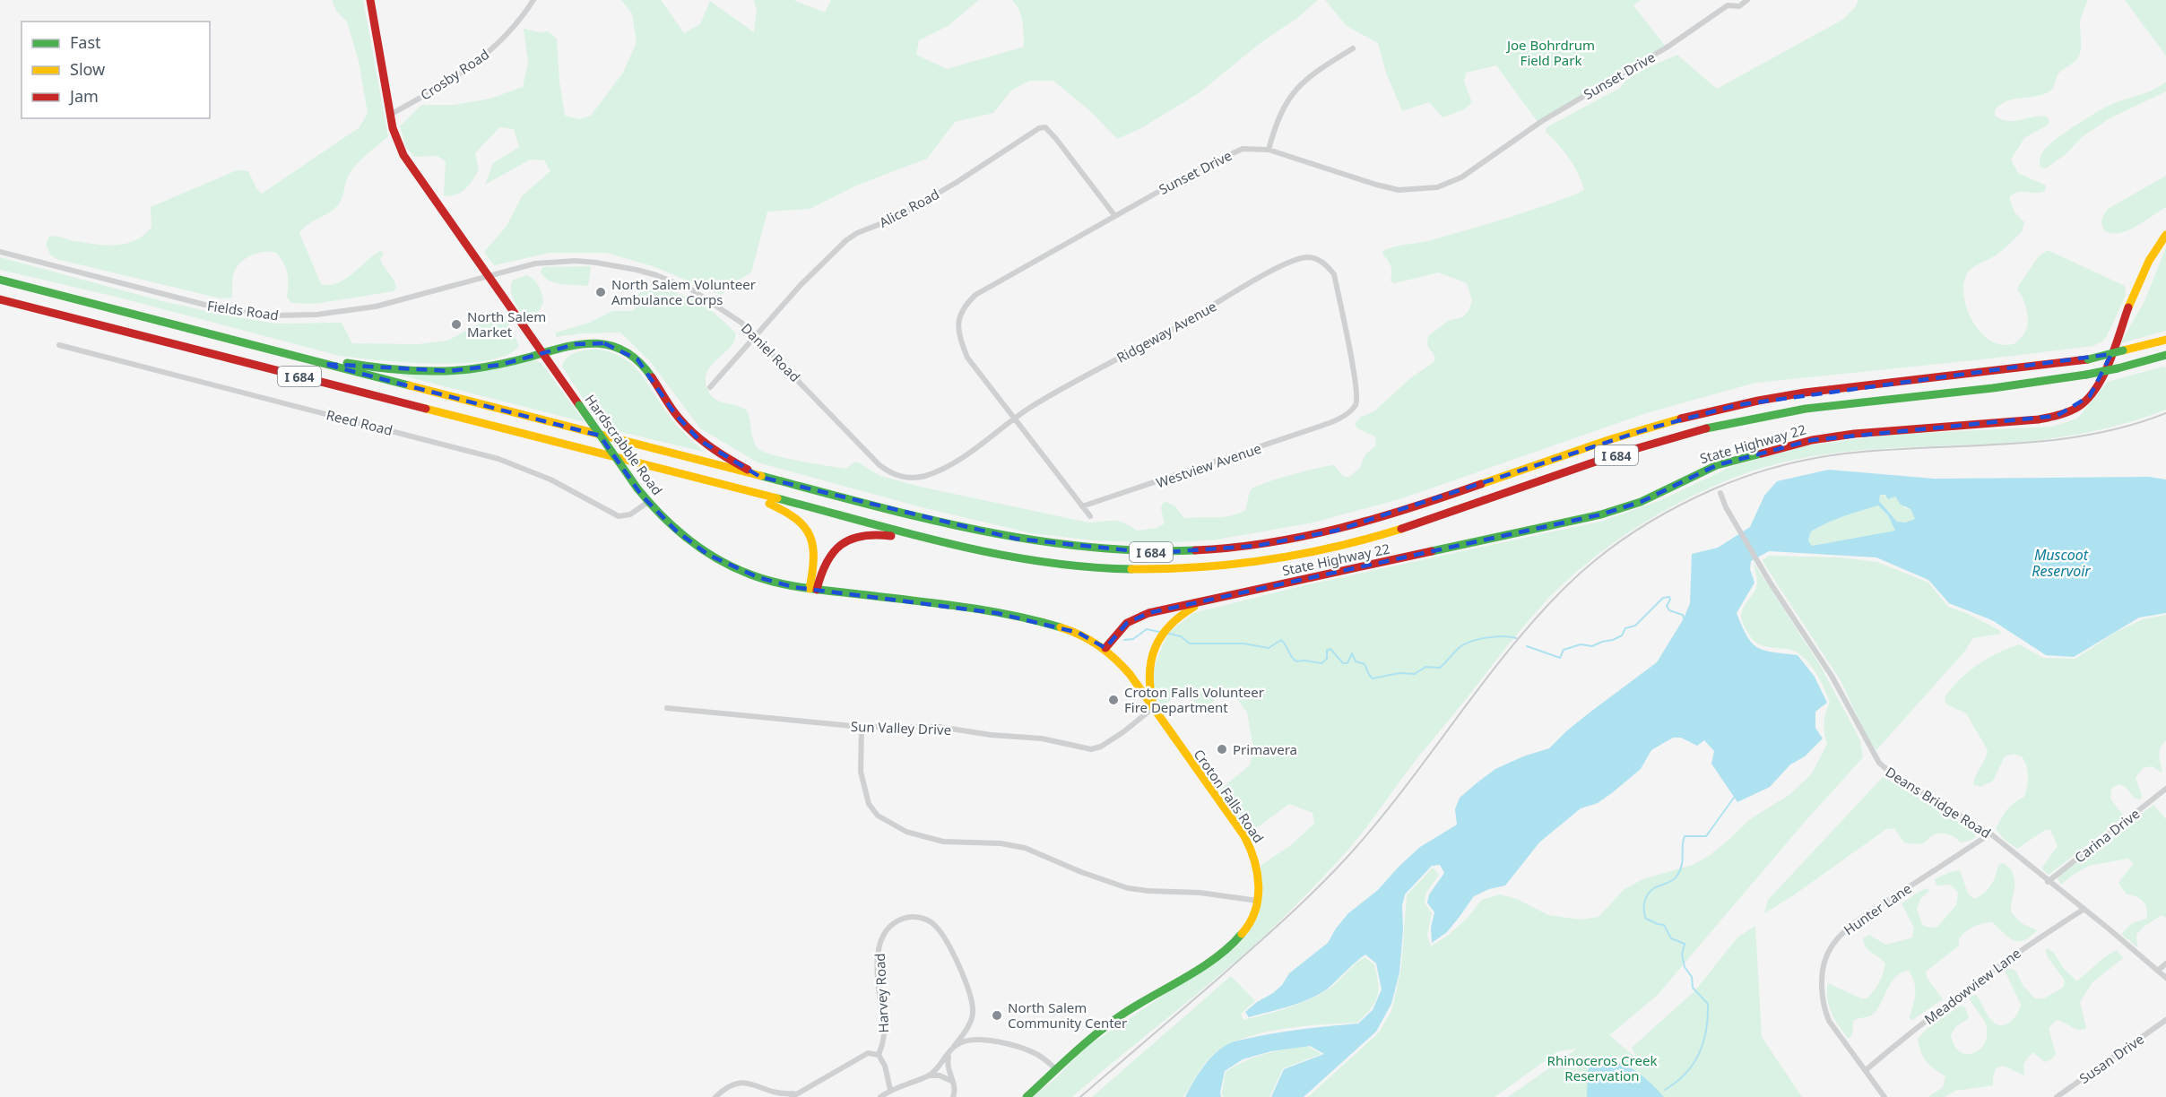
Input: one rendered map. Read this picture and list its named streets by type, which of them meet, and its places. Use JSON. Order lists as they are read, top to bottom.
{
  "streets": {
    "main road": [
      "I 684",
      "State Highway 22",
      "Hardscrabble Road",
      "Croton Falls Road"
    ],
    "street": [
      "Crosby Road",
      "Sunset Drive",
      "Alice Road",
      "Fields Road",
      "Ridgeway Avenue",
      "Daniel Road",
      "Reed Road",
      "Westview Avenue",
      "Sun Valley Drive",
      "Deans Bridge Road",
      "Carina Drive",
      "Hunter Lane",
      "Meadowview Lane",
      "Harvey Road",
      "Susan Drive"
    ]
  },
  "crossings": [
    ["Crosby Road", "Hardscrabble Road"],
    ["Sunset Drive", "Alice Road"],
    ["Sunset Drive", "Ridgeway Avenue"],
    ["Sunset Drive", "Daniel Road"],
    ["Sunset Drive", "Westview Avenue"],
    ["Alice Road", "Daniel Road"],
    ["Fields Road", "Daniel Road"],
    ["Fields Road", "Hardscrabble Road"],
    ["Ridgeway Avenue", "Daniel Road"],
    ["Ridgeway Avenue", "Westview Avenue"],
    ["Daniel Road", "Hardscrabble Road"],
    ["Reed Road", "Hardscrabble Road"],
    ["Hardscrabble Road", "Croton Falls Road"],
    ["Sun Valley Drive", "Croton Falls Road"],
    ["Deans Bridge Road", "Carina Drive"],
    ["Deans Bridge Road", "Hunter Lane"],
    ["Deans Bridge Road", "Meadowview Lane"],
    ["Hunter Lane", "Meadowview Lane"]
  ],
  "water": ["Muscoot Reservoir"],
  "parks": ["Joe Bohrdrum Field Park", "Rhinoceros Creek Reservation"],
  "places": [
    "North Salem Volunteer Ambulance Corps",
    "North Salem Market",
    "Croton Falls Volunteer Fire Department",
    "Primavera",
    "North Salem Community Center"
  ],
  "legend": ["Fast", "Slow", "Jam"]
}
